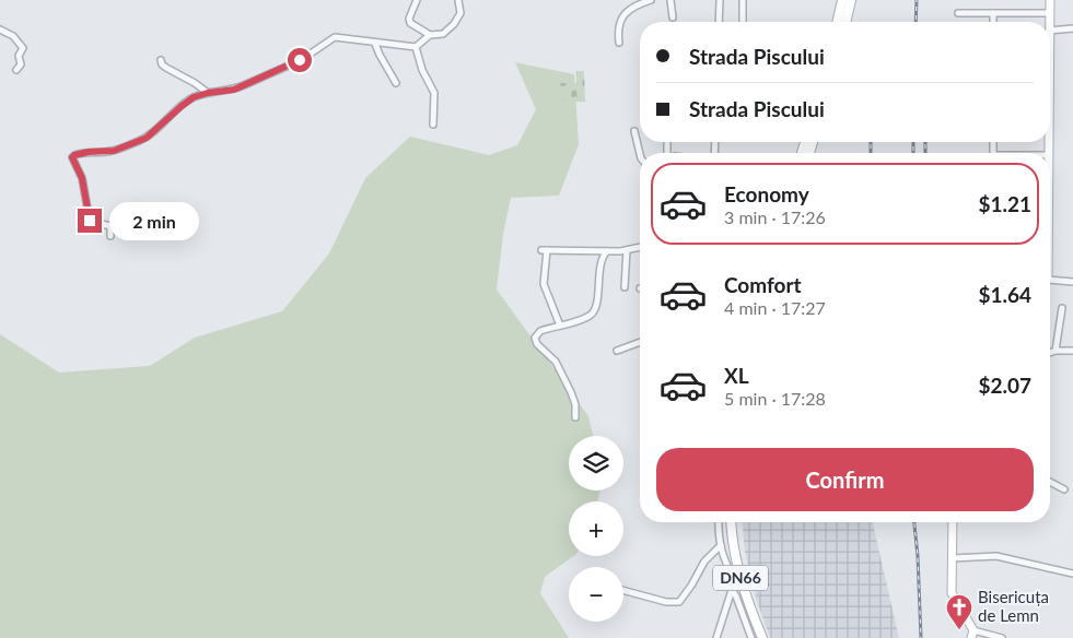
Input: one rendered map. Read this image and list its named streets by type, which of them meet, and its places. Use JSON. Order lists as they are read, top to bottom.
{
  "streets": {
    "main road": ["DN66"]
  },
  "places": {
    "church": ["Bisericuța de Lemn"]
  },
  "page": {
    "banner": ["Strada Piscului", "Strada Piscului"],
    "list": [
      {
        "name": "Economy",
        "note": "3 min · 17:26",
        "value": "$1.21"
      },
      {
        "name": "Comfort",
        "note": "4 min · 17:27",
        "value": "$1.64"
      },
      {
        "name": "XL",
        "note": "5 min · 17:28",
        "value": "$2.07"
      }
    ],
    "bubble": "2 min",
    "map_buttons": ["+", "−"],
    "buttons": "Confirm"
  }
}
